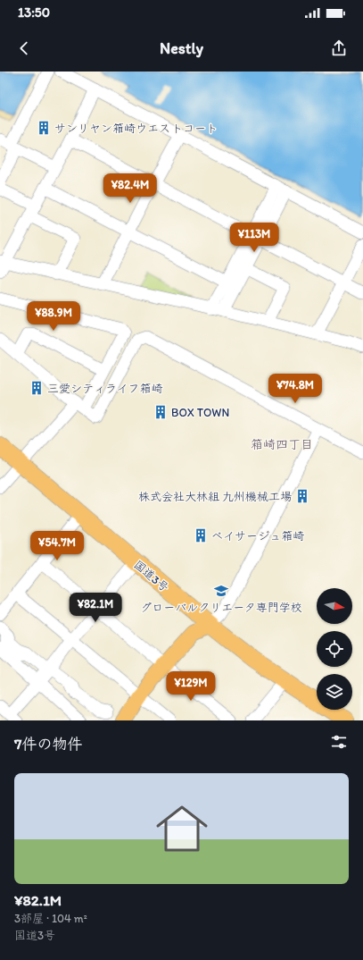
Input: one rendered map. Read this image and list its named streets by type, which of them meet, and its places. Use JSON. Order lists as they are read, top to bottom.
{
  "streets": {
    "highway": ["国道3号"]
  },
  "districts": ["箱崎四丁目"],
  "places": {
    "building": [
      "サンリヤン箱崎ウエストコート",
      "三愛シティライフ箱崎",
      "BOX TOWN",
      "株式会社大林組 九州機械工場",
      "ベイサージュ箱崎"
    ],
    "school or university": ["グローバルクリエータ専門学校"]
  },
  "north": "right",
  "page": {
    "status": "13:50",
    "header": "Nestly",
    "price": [
      "¥82.4M",
      "¥113M",
      "¥88.9M",
      "¥74.8M",
      "¥54.7M",
      "¥82.1M",
      "¥129M"
    ],
    "heading": "7件の物件",
    "list": [
      {
        "name": "¥82.1M",
        "note": "3部屋 · 104 m² · 国道3号"
      }
    ]
  }
}
